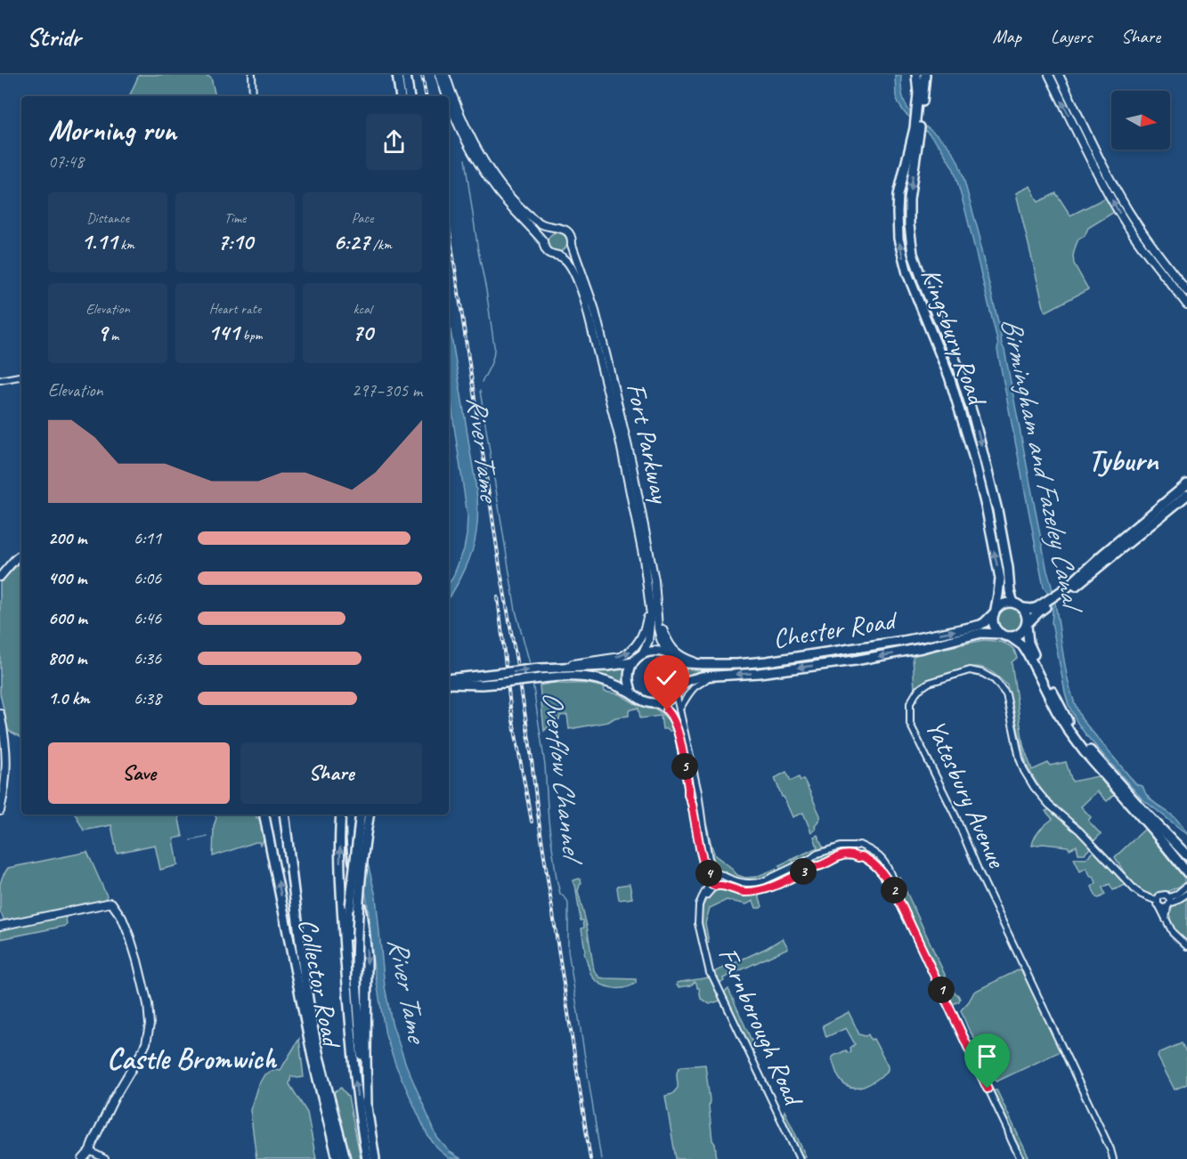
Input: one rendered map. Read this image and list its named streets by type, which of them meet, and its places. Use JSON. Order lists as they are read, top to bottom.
{
  "streets": {
    "highway": ["Kingsbury Road", "Chester Road", "Collector Road"],
    "main road": ["Fort Parkway"],
    "street": ["Yatesbury Avenue", "Farnborough Road"]
  },
  "crossings": [
    ["Kingsbury Road", "Chester Road"],
    ["Fort Parkway", "Chester Road"]
  ],
  "districts": ["Tyburn", "Castle Bromwich"],
  "water": ["River Tame", "Birmingham and Fazeley Canal", "Overflow Channel"],
  "north": "right",
  "page": {
    "header": "Stridr",
    "nav": ["Map", "Layers", "Share"],
    "heading": ["Morning run", "07:48"],
    "stats": [
      ["Distance", "1.11 km"],
      ["Time", "7:10"],
      ["Pace", "6:27 /km"],
      ["Elevation", "9 m"],
      ["Heart rate", "141 bpm"],
      ["kcal", "70"]
    ],
    "chart": ["Elevation", "297–305 m"],
    "list": [
      {
        "name": "200 m",
        "note": "6:11"
      },
      {
        "name": "400 m",
        "note": "6:06"
      },
      {
        "name": "600 m",
        "note": "6:46"
      },
      {
        "name": "800 m",
        "note": "6:36"
      },
      {
        "name": "1.0 km",
        "note": "6:38"
      }
    ],
    "buttons": ["Save", "Share"],
    "pins": [
      "5",
      "3",
      "4",
      "2",
      "1"
    ]
  }
}
